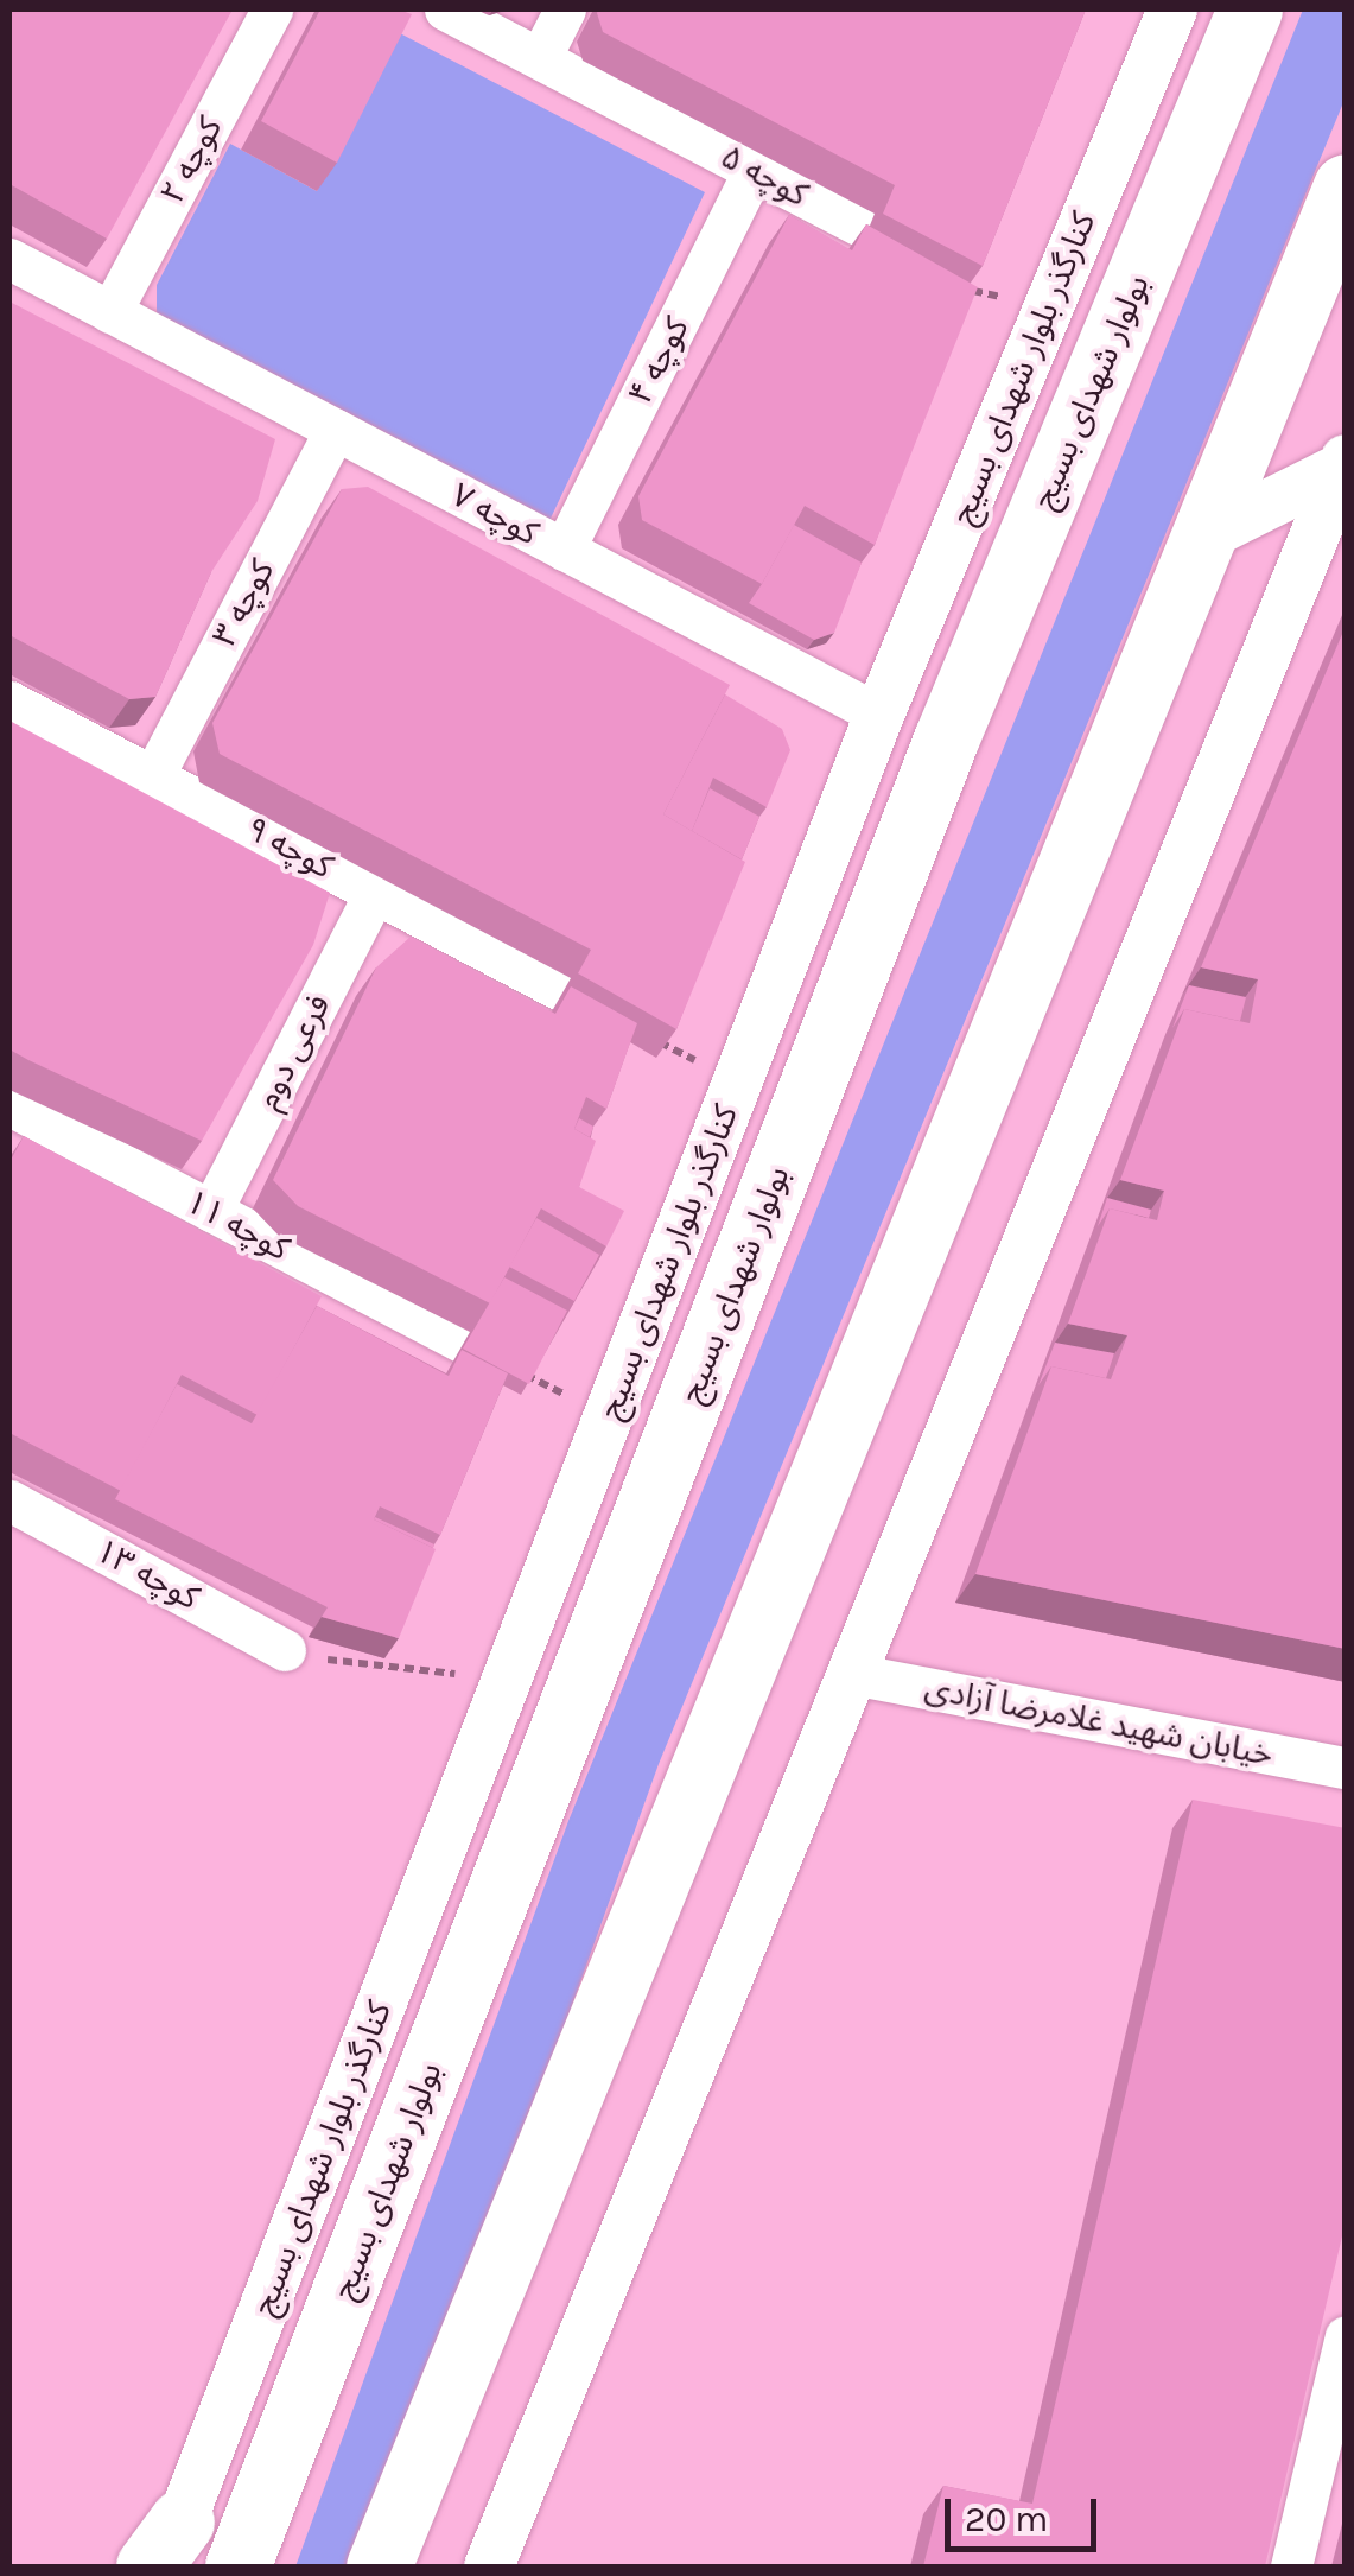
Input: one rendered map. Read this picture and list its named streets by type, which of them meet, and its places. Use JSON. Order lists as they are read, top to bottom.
{
  "streets": {
    "main road": ["بولوار شهدای بسیج"],
    "street": [
      "کوچه ۲",
      "کوچه ۵",
      "کوچه ۴",
      "کنارگذر بلوار شهدای بسیج",
      "کوچه ۷",
      "کوچه ۳",
      "کوچه ۹",
      "فرعی دوم",
      "کوچه ۱۱",
      "کوچه ۱۳",
      "خیابان شهید غلامرضا آزادی"
    ]
  },
  "crossings": [
    ["کوچه ۲", "کوچه ۷"],
    ["کوچه ۵", "کوچه ۴"],
    ["کوچه ۴", "کوچه ۷"],
    ["کنارگذر بلوار شهدای بسیج", "کوچه ۷"],
    ["کوچه ۷", "کوچه ۳"],
    ["کوچه ۳", "کوچه ۹"],
    ["کوچه ۹", "فرعی دوم"],
    ["فرعی دوم", "کوچه ۱۱"]
  ],
  "scale_bar": "20 m"
}
